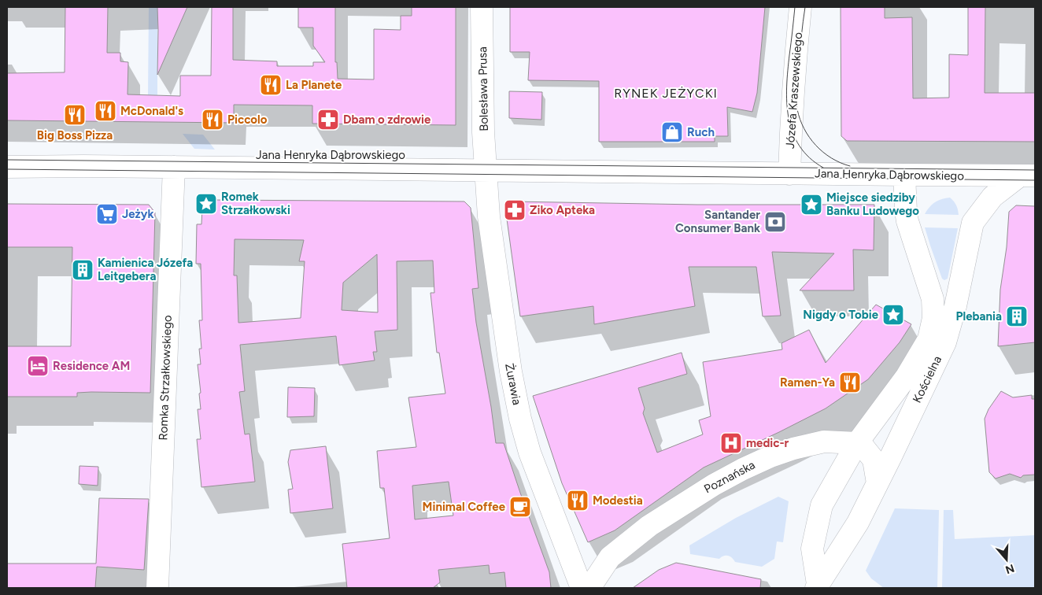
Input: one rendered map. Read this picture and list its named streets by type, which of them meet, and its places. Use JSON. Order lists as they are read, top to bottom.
{
  "streets": {
    "street": [
      "Bolesława Prusa",
      "Józefa Kraszewskiego",
      "Jana Henryka Dąbrowskiego",
      "Romka Strzałkowskiego",
      "Kościelna",
      "Żurawia",
      "Poznańska"
    ]
  },
  "crossings": [
    ["Bolesława Prusa", "Jana Henryka Dąbrowskiego"],
    ["Bolesława Prusa", "Żurawia"],
    ["Józefa Kraszewskiego", "Jana Henryka Dąbrowskiego"],
    ["Jana Henryka Dąbrowskiego", "Romka Strzałkowskiego"],
    ["Jana Henryka Dąbrowskiego", "Kościelna"],
    ["Jana Henryka Dąbrowskiego", "Żurawia"],
    ["Kościelna", "Poznańska"]
  ],
  "districts": ["RYNEK JEŻYCKI"],
  "places": {
    "restaurant": [
      "La Planete",
      "McDonald's",
      "Big Boss Pizza",
      "Piccolo",
      "Ramen-Ya",
      "Modestia"
    ],
    "pharmacy": ["Dbam o zdrowie", "Ziko Apteka"],
    "shop": ["Ruch"],
    "place": ["Romek Strzałkowski", "Miejsce siedziby Banku Ludowego", "Nigdy o Tobie"],
    "supermarket": ["Jeżyk"],
    "bank": ["Santander Consumer Bank"],
    "building": ["Kamienica Józefa Leitgebera", "Plebania"],
    "hotel": ["Residence AM"],
    "hospital": ["medic-r"],
    "cafe": ["Minimal Coffee"]
  },
  "north": "bottom"
}
